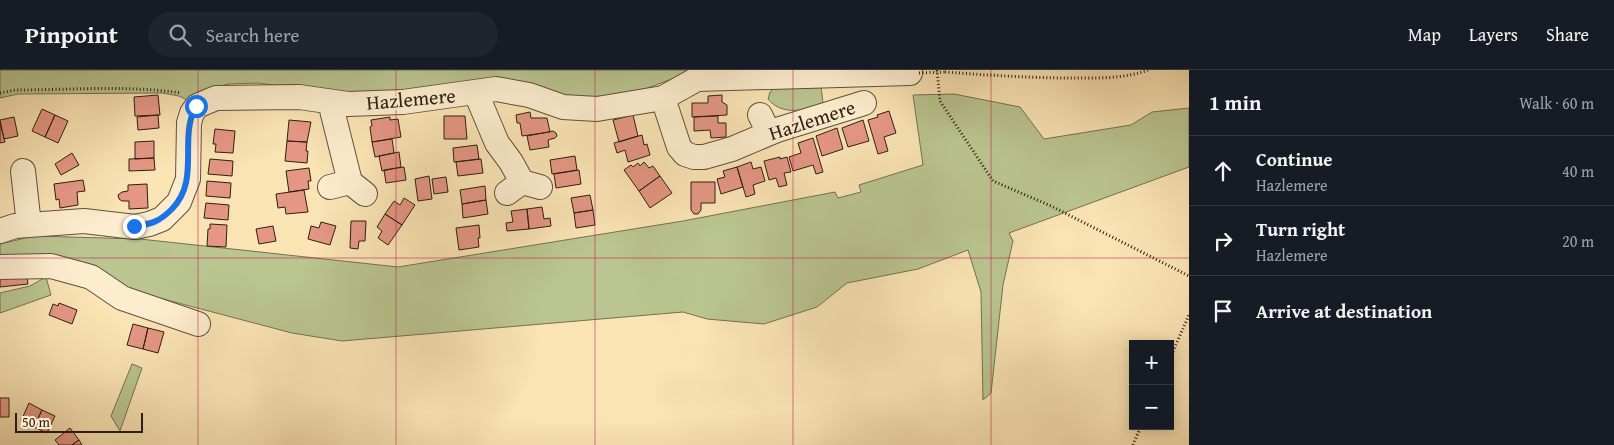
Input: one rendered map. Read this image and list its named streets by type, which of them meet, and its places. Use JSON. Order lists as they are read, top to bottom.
{
  "streets": {
    "street": ["Hazlemere"]
  },
  "scale_bar": "50 m",
  "page": {
    "header": "Pinpoint",
    "search": "Search here",
    "nav": ["Map", "Layers", "Share"],
    "heading": ["1 min", "Walk · 60 m"],
    "list": [
      ["Continue", "Hazlemere", "40 m"],
      ["Turn right", "Hazlemere", "20 m"],
      "Arrive at destination"
    ],
    "map_buttons": ["+", "−"],
    "scale": "50 m"
  }
}
